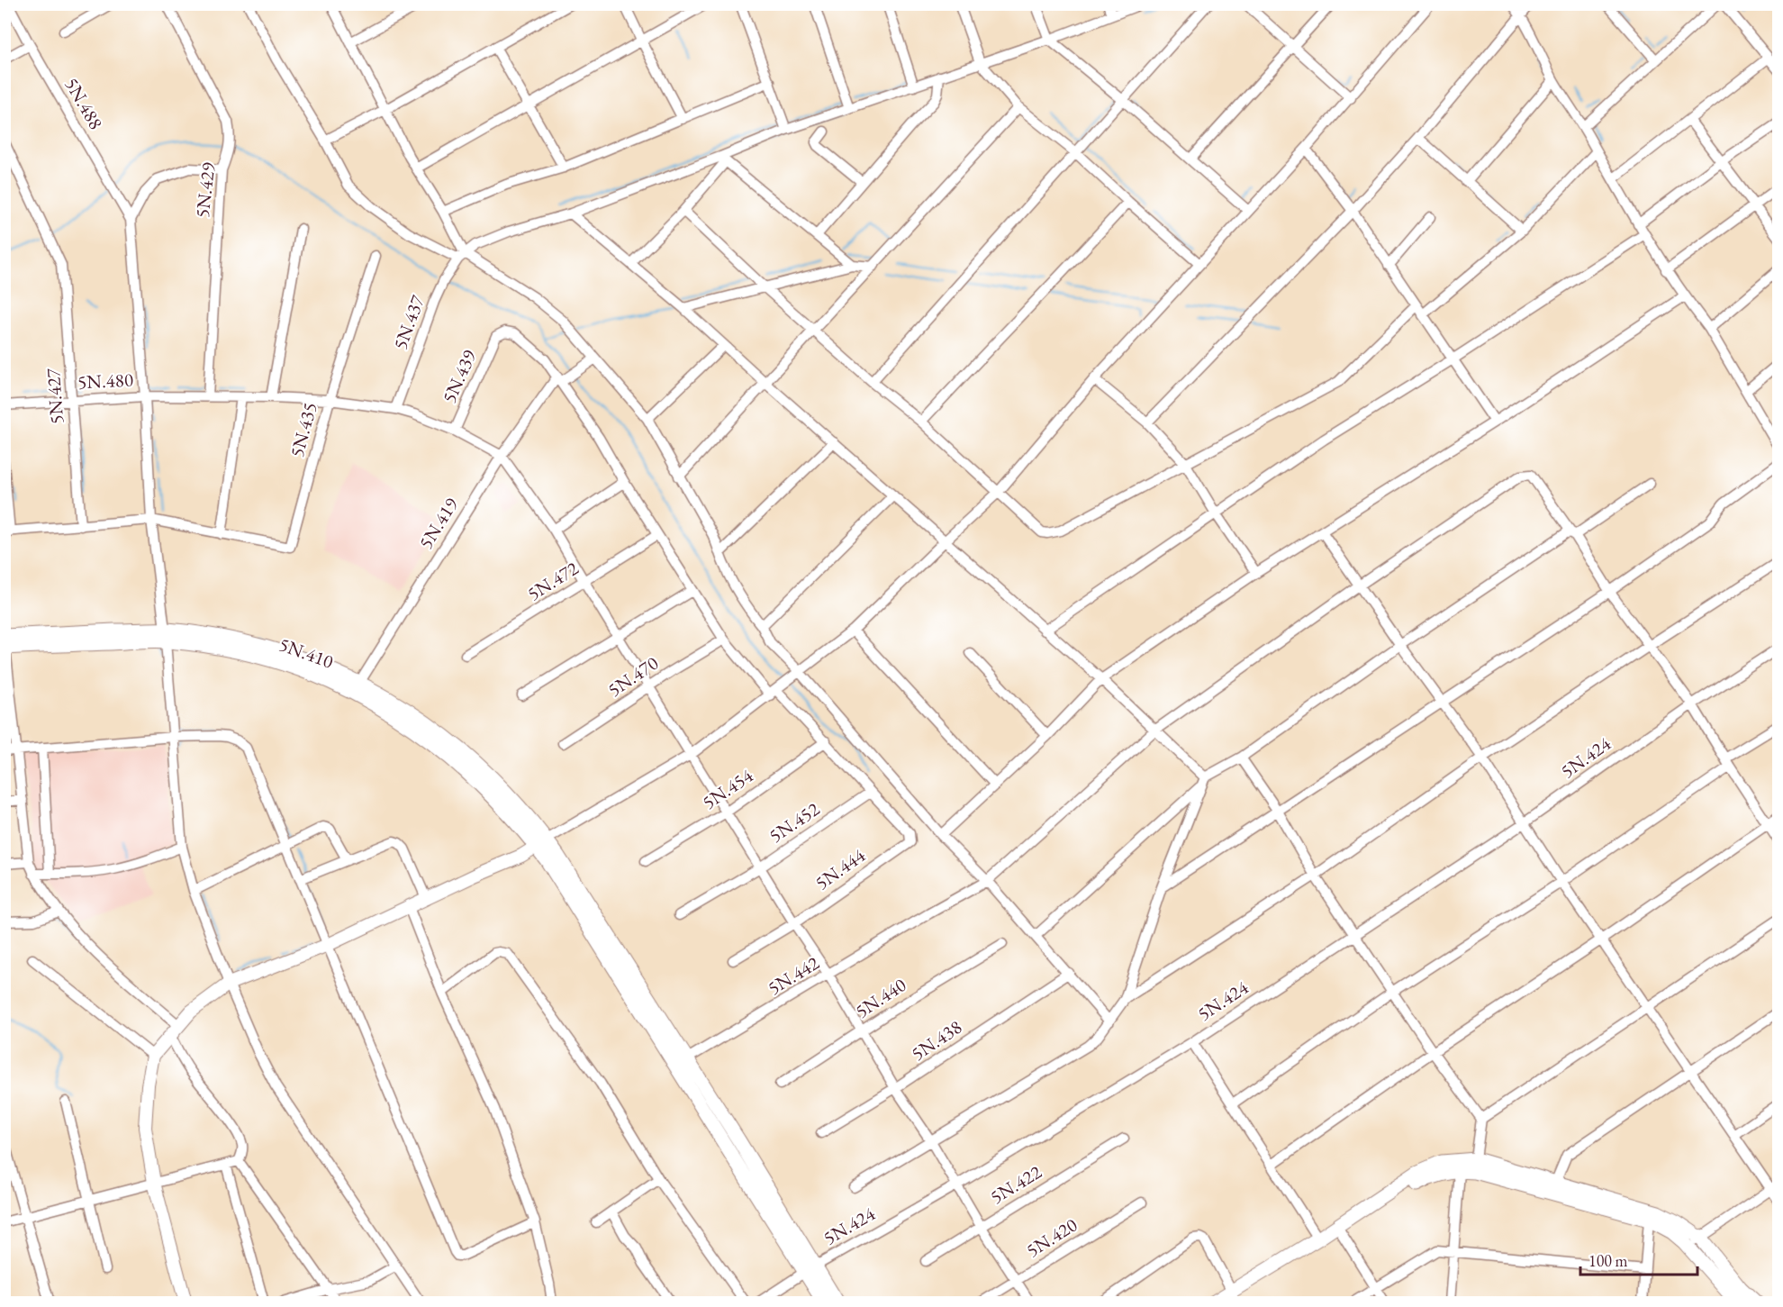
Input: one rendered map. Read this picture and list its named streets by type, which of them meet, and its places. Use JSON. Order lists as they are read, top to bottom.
{
  "streets": {
    "main road": ["5N.410"],
    "street": [
      "5N.488",
      "5N.429",
      "5N.437",
      "5N.439",
      "5N.480",
      "5N.427",
      "5N.435",
      "5N.419",
      "5N.472",
      "5N.470",
      "5N.424",
      "5N.454",
      "5N.452",
      "5N.444",
      "5N.442",
      "5N.440",
      "5N.438",
      "5N.422",
      "5N.420"
    ]
  },
  "crossings": [
    ["5N.429", "5N.480"],
    ["5N.437", "5N.480"],
    ["5N.439", "5N.480"],
    ["5N.439", "5N.419"],
    ["5N.480", "5N.427"],
    ["5N.480", "5N.435"],
    ["5N.480", "5N.419"],
    ["5N.427", "5N.435"],
    ["5N.419", "5N.410"],
    ["5N.410", "5N.424"],
    ["5N.410", "5N.442"],
    ["5N.452", "5N.444"]
  ],
  "scale_bar": "100 m"
}
